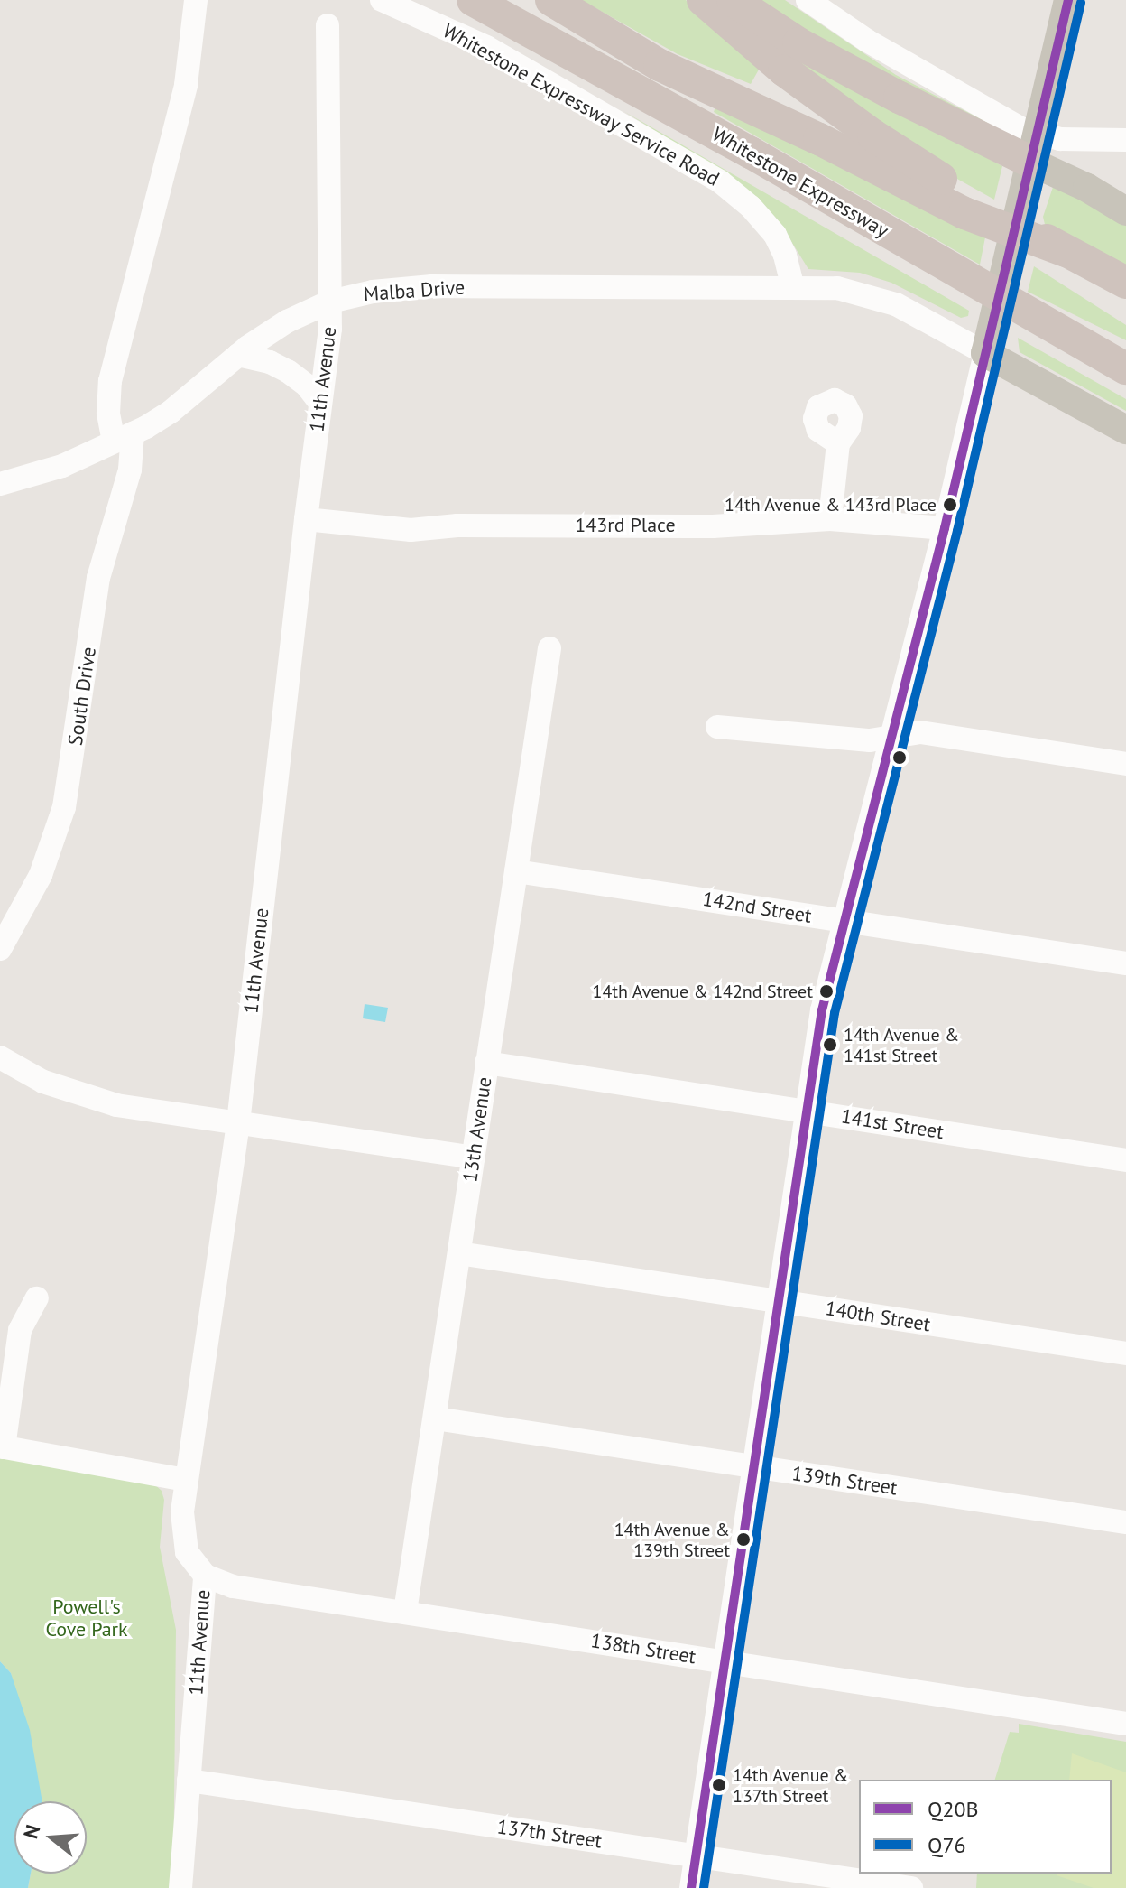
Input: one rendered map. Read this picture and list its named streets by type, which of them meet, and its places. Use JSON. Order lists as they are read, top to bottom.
{
  "streets": {
    "highway": ["Whitestone Expressway"],
    "street": [
      "Whitestone Expressway Service Road",
      "Malba Drive",
      "11th Avenue",
      "143rd Place",
      "South Drive",
      "142nd Street",
      "141st Street",
      "13th Avenue",
      "140th Street",
      "139th Street",
      "138th Street",
      "137th Street"
    ]
  },
  "crossings": [
    ["Whitestone Expressway Service Road", "Malba Drive"],
    ["Malba Drive", "11th Avenue"],
    ["Malba Drive", "South Drive"],
    ["11th Avenue", "143rd Place"],
    ["11th Avenue", "138th Street"],
    ["11th Avenue", "137th Street"],
    ["142nd Street", "13th Avenue"],
    ["141st Street", "13th Avenue"],
    ["13th Avenue", "140th Street"],
    ["13th Avenue", "139th Street"],
    ["13th Avenue", "138th Street"]
  ],
  "parks": ["Powell's Cove Park"],
  "places": [
    "14th Avenue & 143rd Place",
    "14th Avenue & 142nd Street",
    "14th Avenue & 141st Street",
    "14th Avenue & 139th Street",
    "14th Avenue & 137th Street"
  ],
  "lines": ["transit line Q20B", "transit line Q76"],
  "legend": ["Q20B", "Q76"],
  "north": "left"
}
